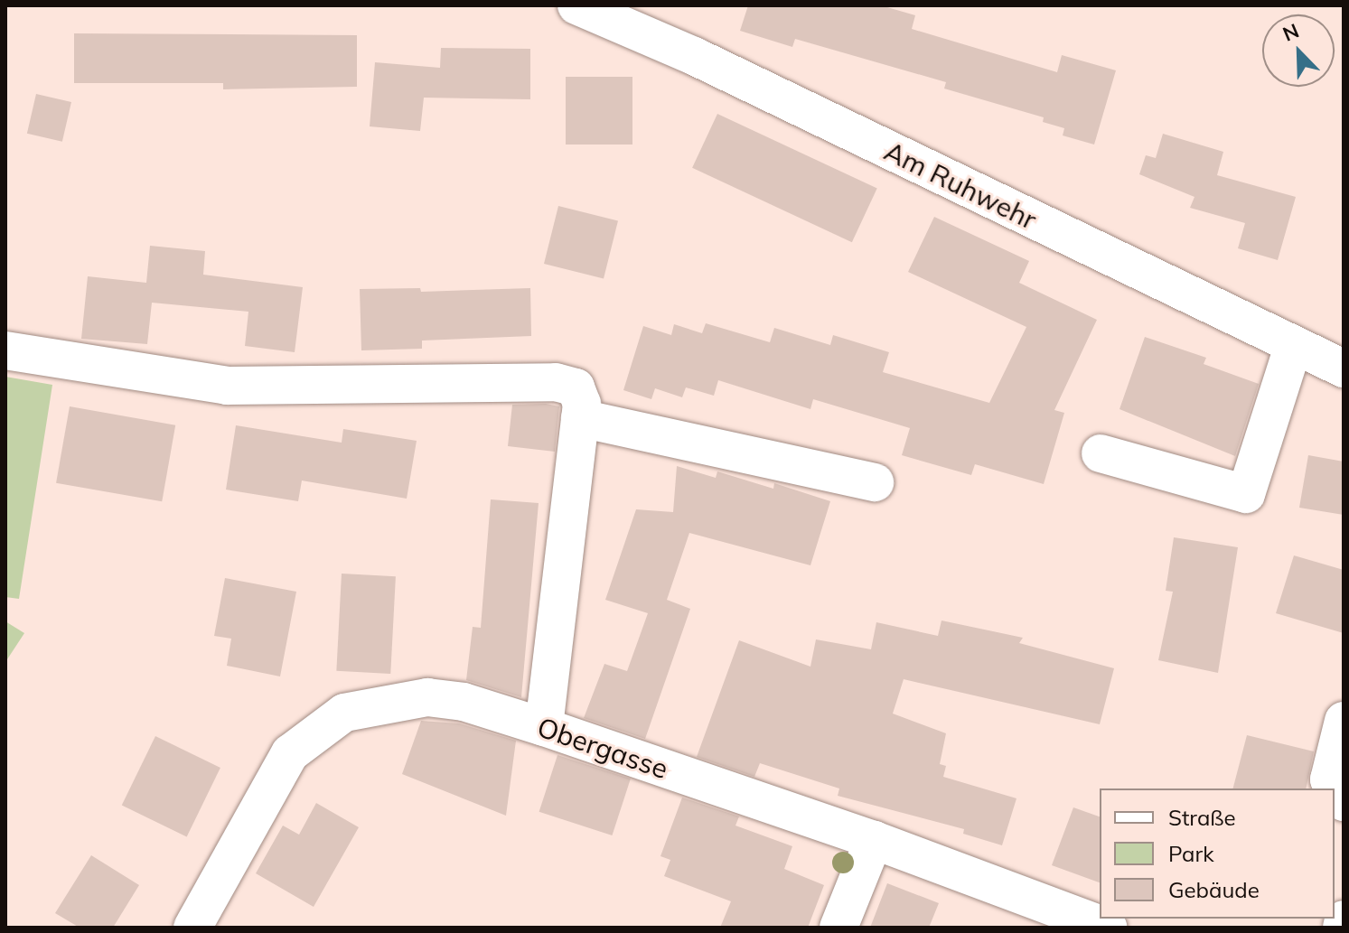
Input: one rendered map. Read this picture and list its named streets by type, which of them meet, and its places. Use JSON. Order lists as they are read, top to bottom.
{
  "streets": {
    "street": ["Am Ruhwehr", "Obergasse"]
  },
  "legend": ["Straße", "Park", "Gebäude"],
  "north": "top left"
}
